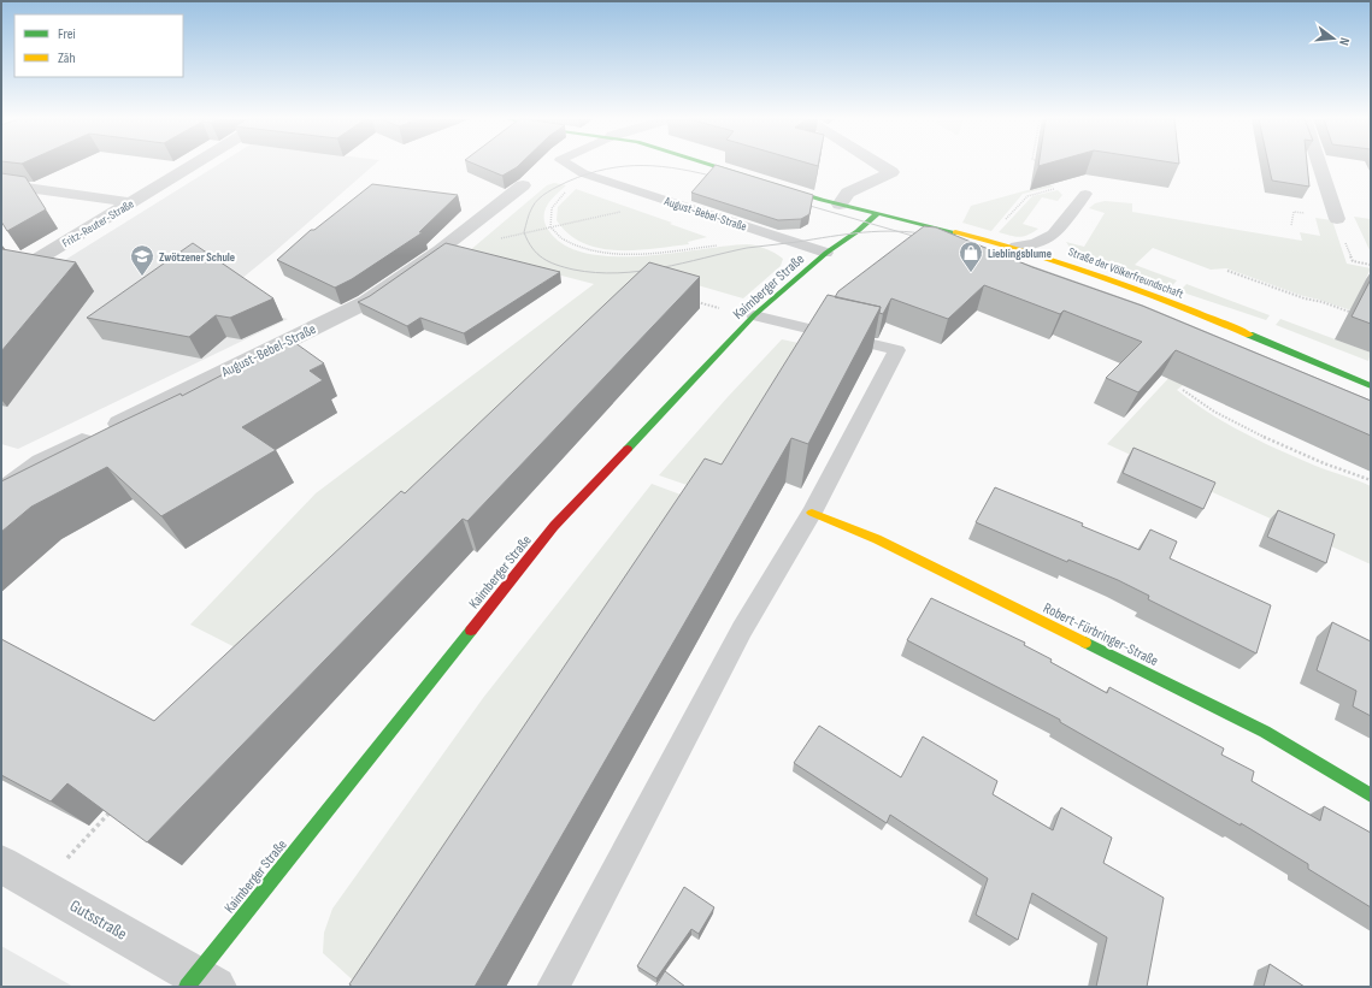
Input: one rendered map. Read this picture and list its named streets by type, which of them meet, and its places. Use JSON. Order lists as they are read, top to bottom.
{
  "streets": {
    "main road": ["Straße der Völkerfreundschaft", "Kaimberger Straße", "Robert-Fürbringer-Straße"],
    "street": ["August-Bebel-Straße", "Fritz-Reuter-Straße", "Gutsstraße"]
  },
  "crossings": [
    ["August-Bebel-Straße", "Kaimberger Straße"],
    ["Straße der Völkerfreundschaft", "Kaimberger Straße"],
    ["Kaimberger Straße", "Gutsstraße"]
  ],
  "places": {
    "shop": ["Lieblingsblume"],
    "school or university": ["Zwötzener Schule"]
  },
  "legend": ["Frei", "Zäh"],
  "north": "right"
}
